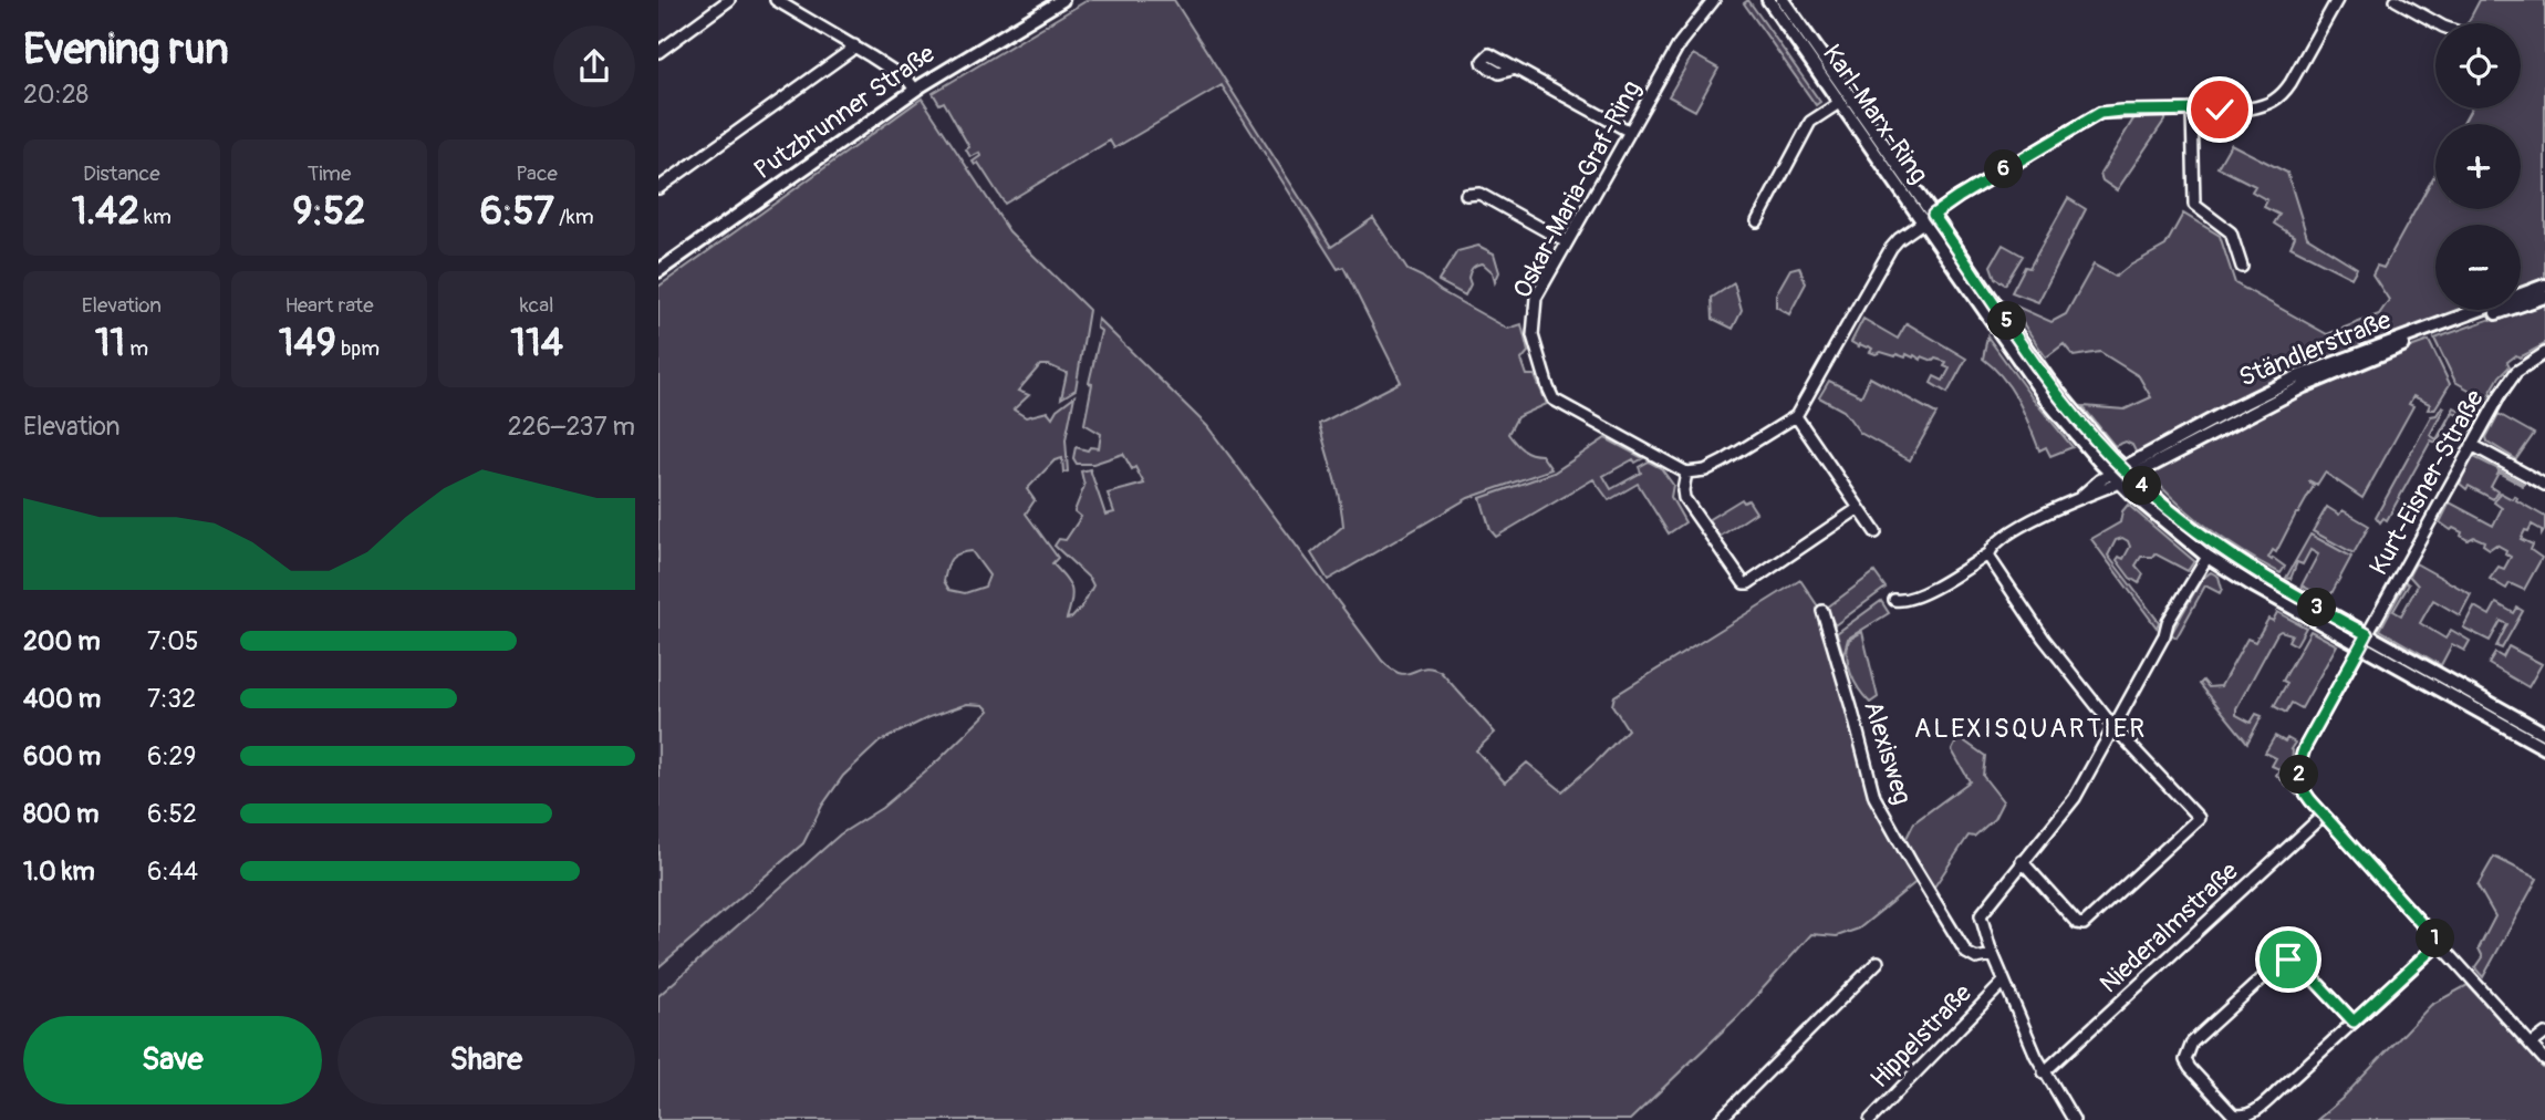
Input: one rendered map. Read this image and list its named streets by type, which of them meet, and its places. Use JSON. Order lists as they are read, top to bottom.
{
  "streets": {
    "main road": ["Putzbrunner Straße", "Karl-Marx-Ring", "Ständlerstraße"],
    "street": [
      "Oskar-Maria-Graf-Ring",
      "Kurt-Eisner-Straße",
      "Alexisweg",
      "Niederalmstraße",
      "Hippelstraße"
    ]
  },
  "crossings": [
    ["Karl-Marx-Ring", "Ständlerstraße"],
    ["Karl-Marx-Ring", "Kurt-Eisner-Straße"],
    ["Kurt-Eisner-Straße", "Niederalmstraße"]
  ],
  "districts": ["ALEXISQUARTIER"],
  "page": {
    "heading": ["Evening run", "20:28"],
    "map_buttons": ["+", "−"],
    "stats": [
      ["Distance", "1.42 km"],
      ["Time", "9:52"],
      ["Pace", "6:57 /km"],
      ["Elevation", "11 m"],
      ["Heart rate", "149 bpm"],
      ["kcal", "114"]
    ],
    "pins": [
      "6",
      "5",
      "4",
      "3",
      "2",
      "1"
    ],
    "chart": ["Elevation", "226–237 m"],
    "list": [
      {
        "name": "200 m",
        "note": "7:05"
      },
      {
        "name": "400 m",
        "note": "7:32"
      },
      {
        "name": "600 m",
        "note": "6:29"
      },
      {
        "name": "800 m",
        "note": "6:52"
      },
      {
        "name": "1.0 km",
        "note": "6:44"
      }
    ],
    "buttons": ["Save", "Share"]
  }
}
